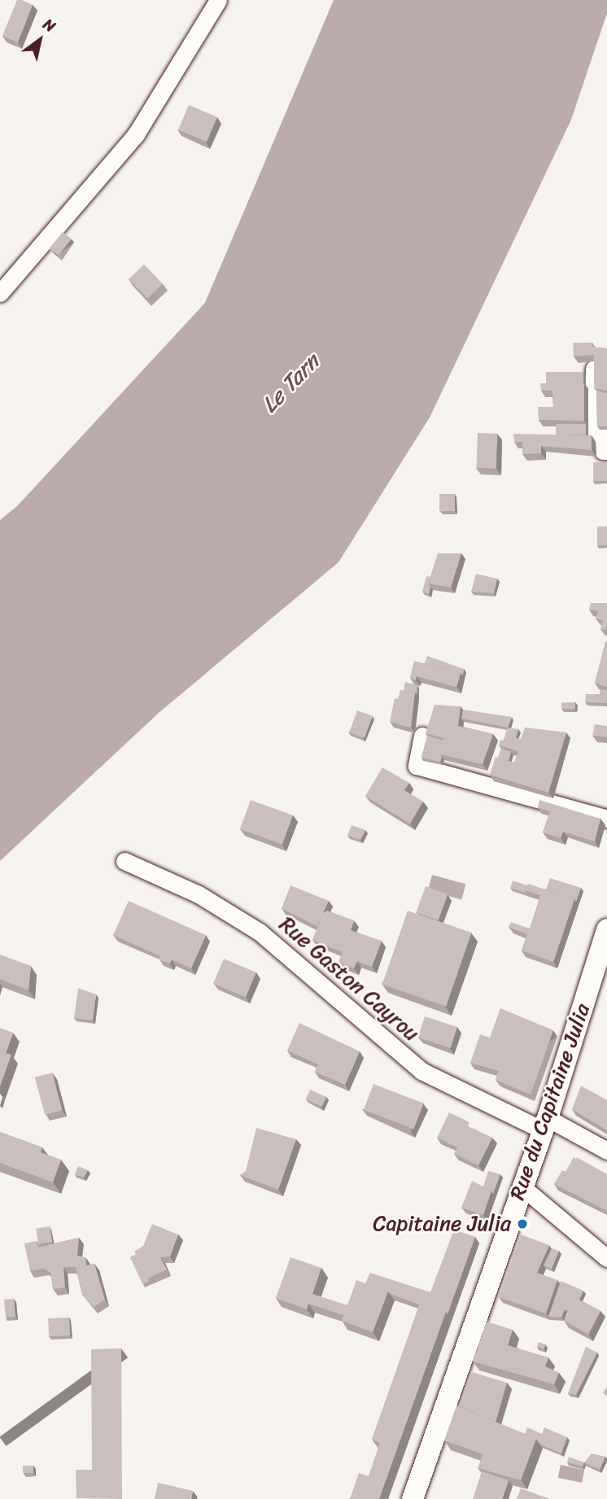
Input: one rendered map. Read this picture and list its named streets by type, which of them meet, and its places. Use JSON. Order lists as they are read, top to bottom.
{
  "streets": {
    "street": ["Rue Gaston Cayrou", "Rue du Capitaine Julia"]
  },
  "crossings": [
    ["Rue Gaston Cayrou", "Rue du Capitaine Julia"]
  ],
  "water": ["Le Tarn"],
  "places": ["Capitaine Julia"],
  "north": "top right"
}
